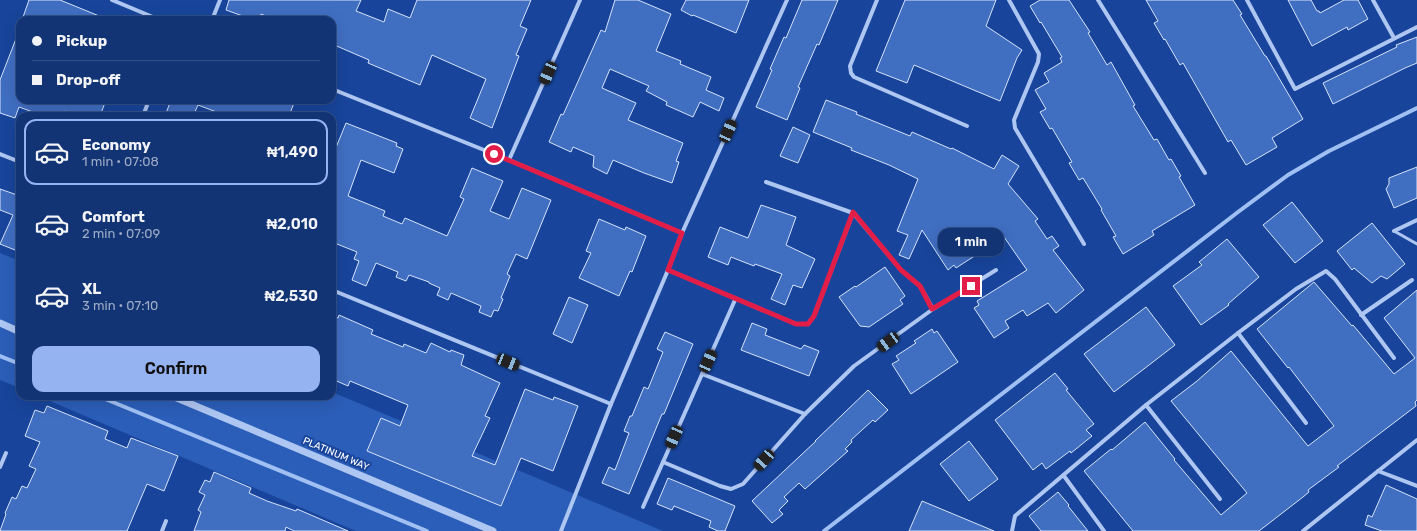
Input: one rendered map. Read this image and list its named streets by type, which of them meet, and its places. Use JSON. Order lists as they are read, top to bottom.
{
  "streets": {
    "street": ["PLATINUM WAY"]
  },
  "page": {
    "banner": ["Pickup", "Drop-off"],
    "list": [
      {
        "name": "Economy",
        "note": "1 min · 07:08",
        "value": "₦1,490"
      },
      {
        "name": "Comfort",
        "note": "2 min · 07:09",
        "value": "₦2,010"
      },
      {
        "name": "XL",
        "note": "3 min · 07:10",
        "value": "₦2,530"
      }
    ],
    "bubble": "1 min",
    "buttons": "Confirm"
  }
}
